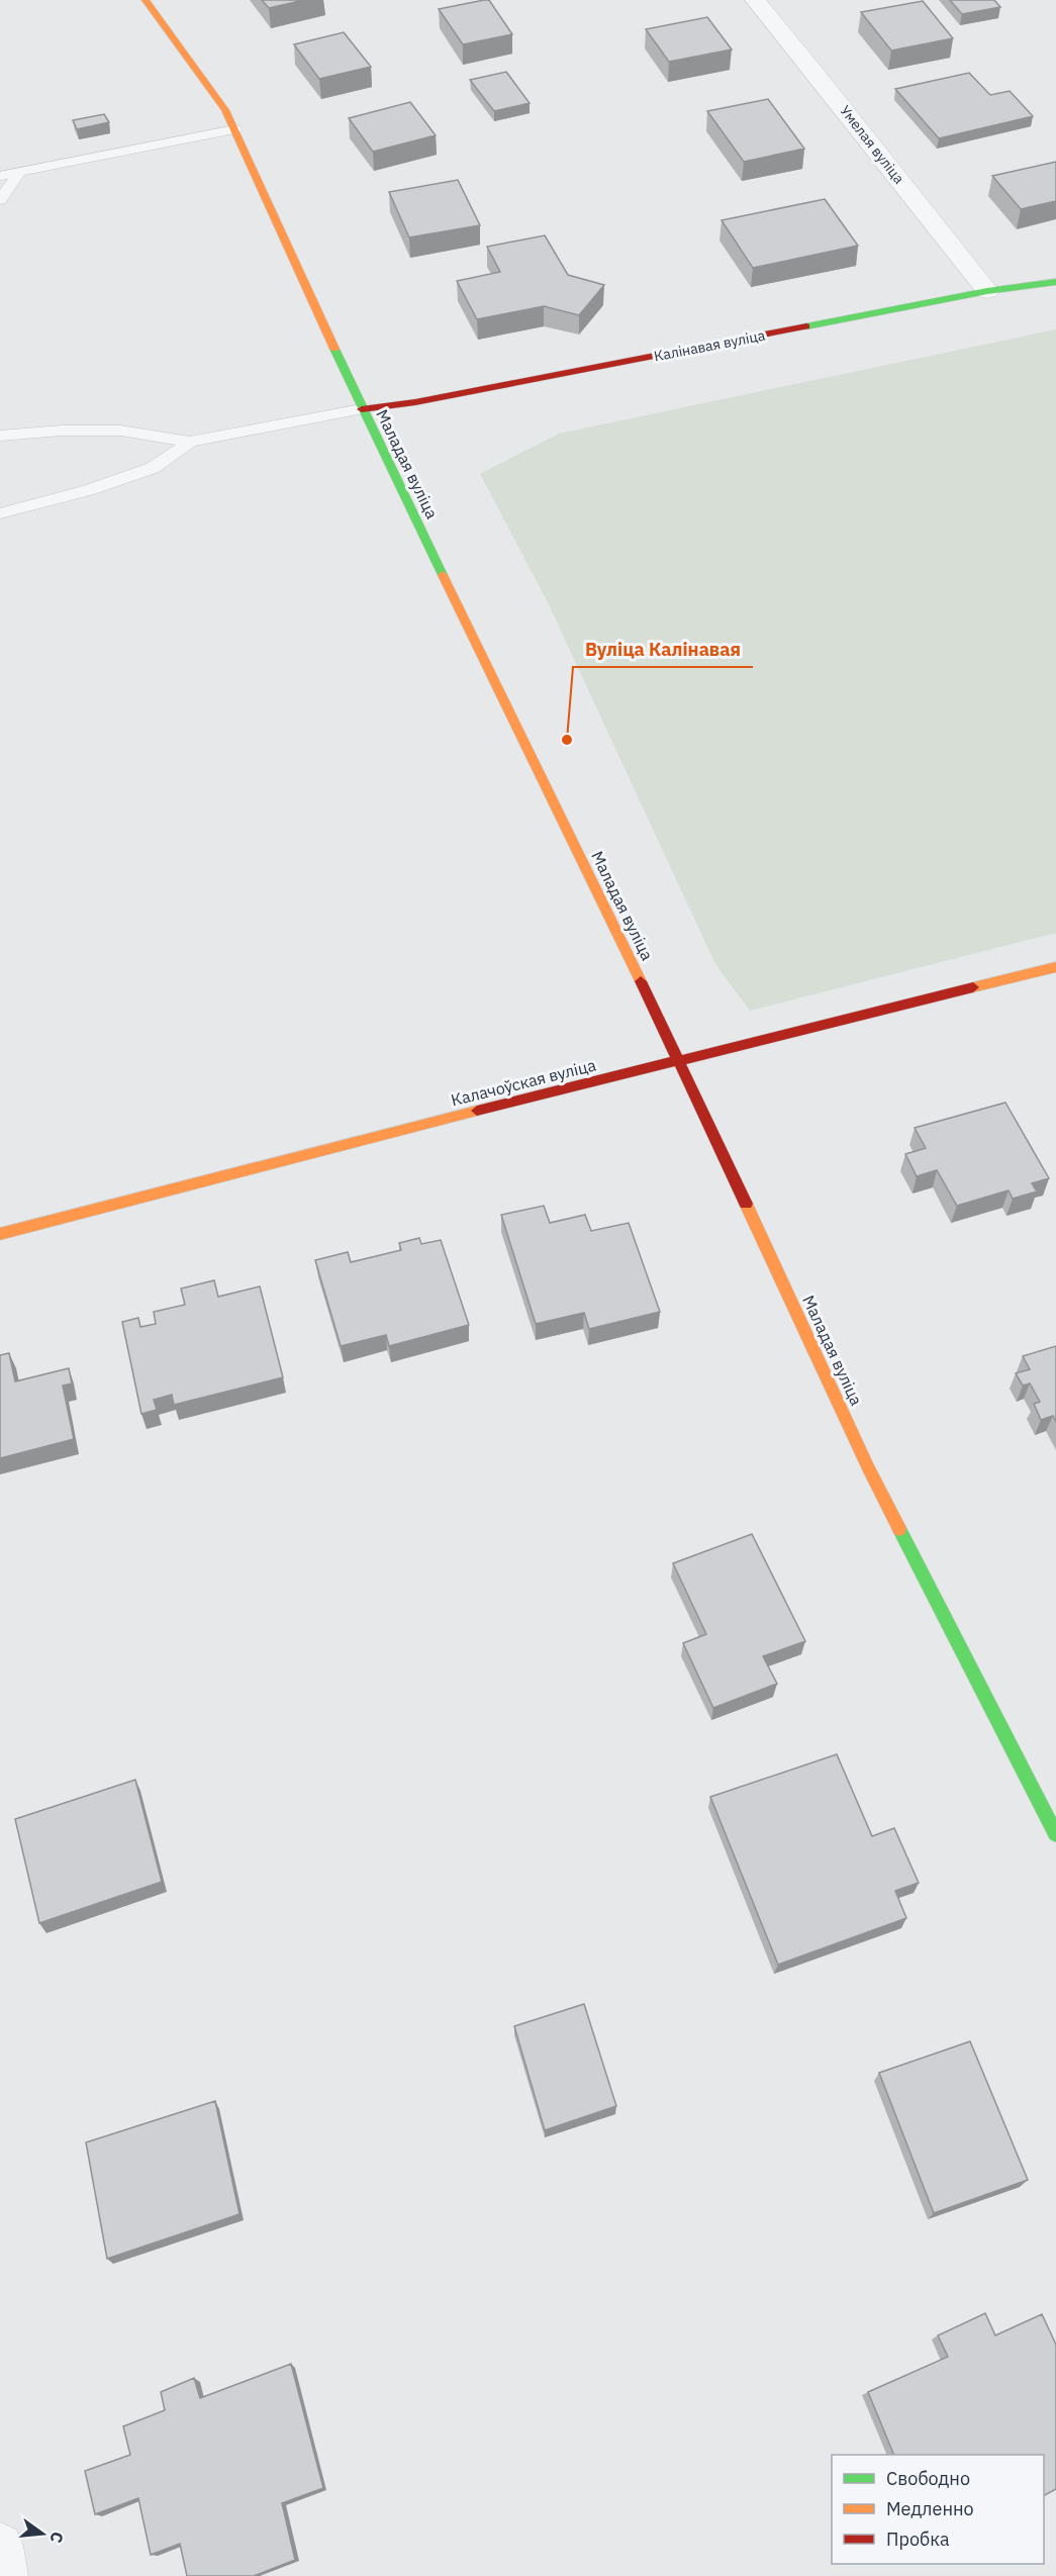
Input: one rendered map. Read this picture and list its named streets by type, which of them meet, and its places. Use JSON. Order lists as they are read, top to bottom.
{
  "streets": {
    "street": [
      "Умелая вуліца",
      "Калінавая вуліца",
      "Маладая вуліца",
      "Калачоўская вуліца"
    ]
  },
  "crossings": [
    ["Умелая вуліца", "Калінавая вуліца"],
    ["Калінавая вуліца", "Маладая вуліца"],
    ["Маладая вуліца", "Калачоўская вуліца"]
  ],
  "places": ["Вуліца Калінавая"],
  "legend": ["Свободно", "Медленно", "Пробка"],
  "north": "right"
}
